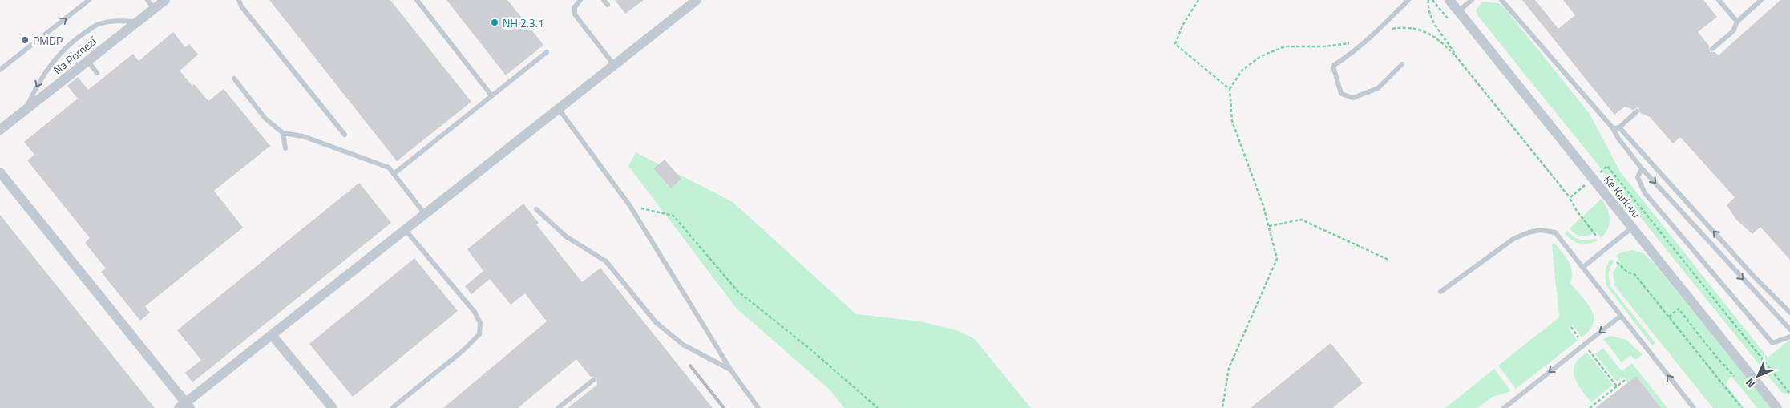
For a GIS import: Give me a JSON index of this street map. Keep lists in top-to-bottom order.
{
  "streets": {
    "street": ["Na Pomezí", "Ke Karlovu"]
  },
  "places": ["NH 2.3.1", "PMDP"],
  "north": "bottom left"
}
